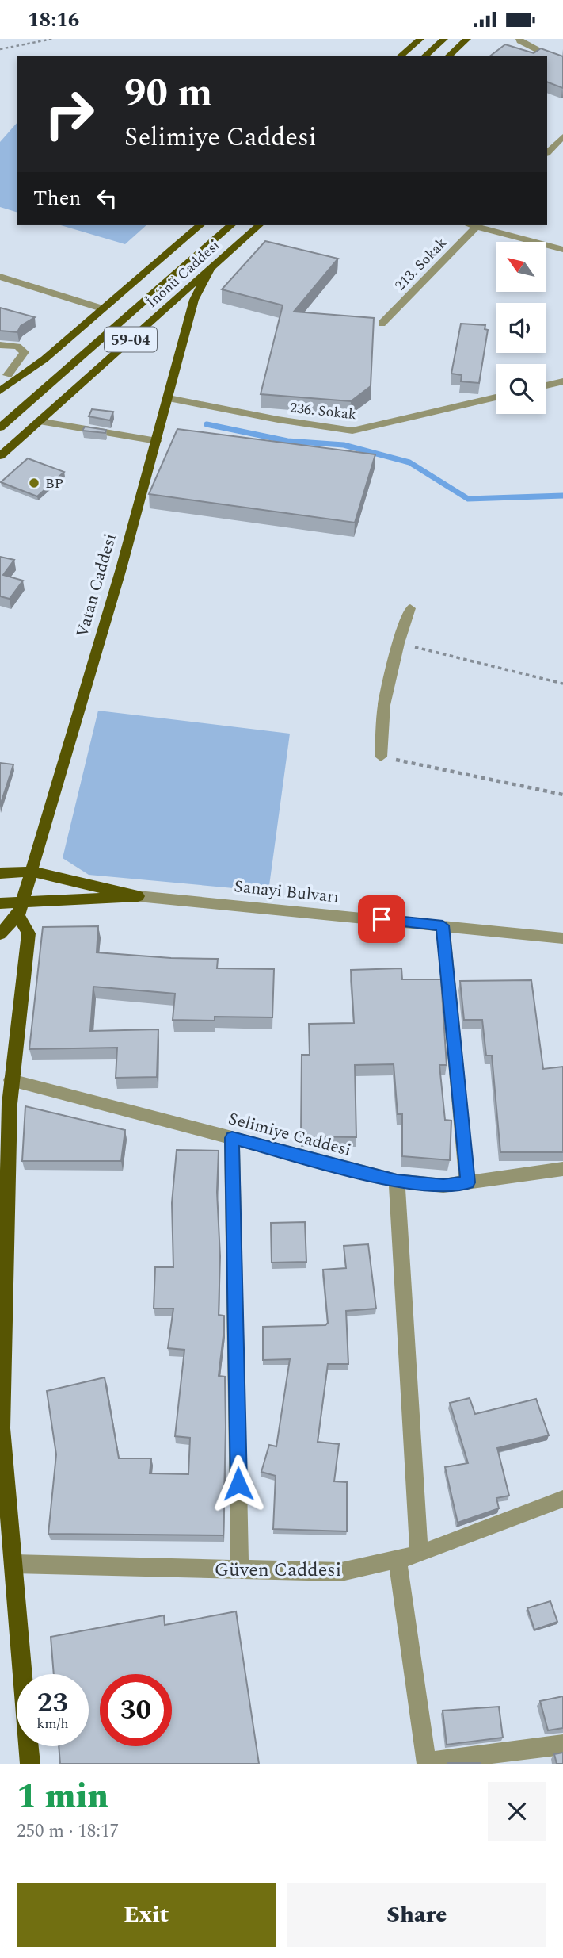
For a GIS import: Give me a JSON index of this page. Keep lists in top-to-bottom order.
{
  "streets": {
    "main road": ["İnönü Caddesi", "59-04", "Vatan Caddesi"],
    "street": [
      "213. Sokak",
      "236. Sokak",
      "Sanayi Bulvarı",
      "Selimiye Caddesi",
      "Güven Caddesi"
    ]
  },
  "crossings": [
    ["İnönü Caddesi", "Vatan Caddesi"],
    ["236. Sokak", "Vatan Caddesi"]
  ],
  "places": ["BP"],
  "north": "top left",
  "page": {
    "status": "18:16",
    "turn": ["90 m", "Selimiye Caddesi"],
    "then": "Then",
    "speed": "23 km/h",
    "limit": "30",
    "heading": ["1 min", "250 m · 18:17"],
    "buttons": ["Exit", "Share"]
  }
}
